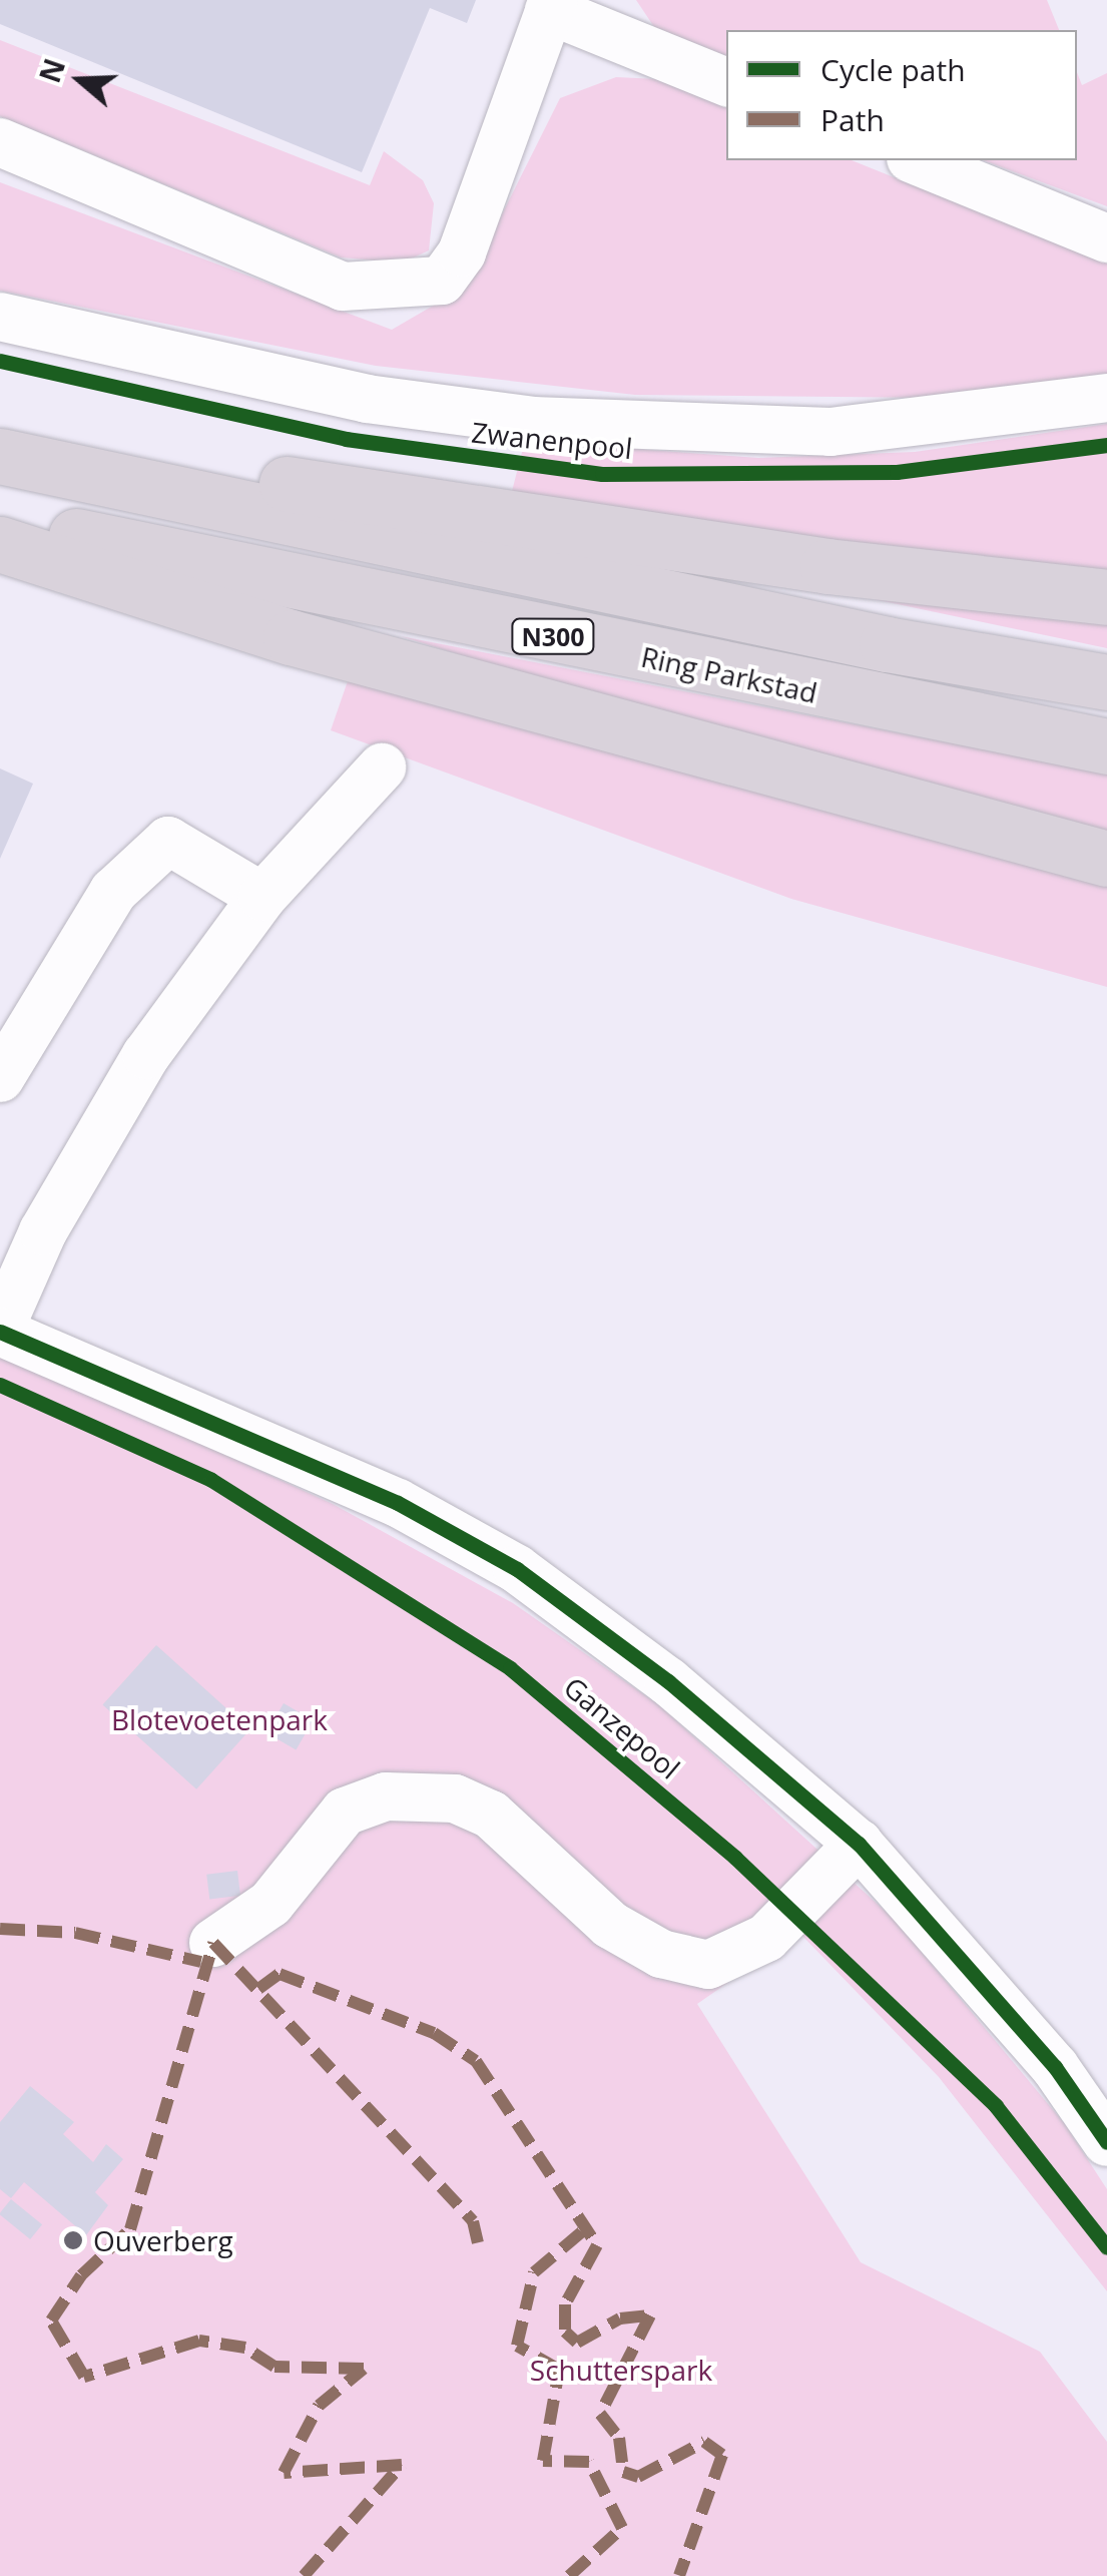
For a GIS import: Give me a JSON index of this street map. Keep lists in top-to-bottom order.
{
  "streets": {
    "highway": ["N300", "Ring Parkstad"],
    "street": ["Zwanenpool"],
    "cycle path": ["Ganzepool"]
  },
  "parks": ["Blotevoetenpark", "Schutterspark"],
  "places": ["Ouverberg"],
  "legend": ["Cycle path", "Path"],
  "north": "left"
}
